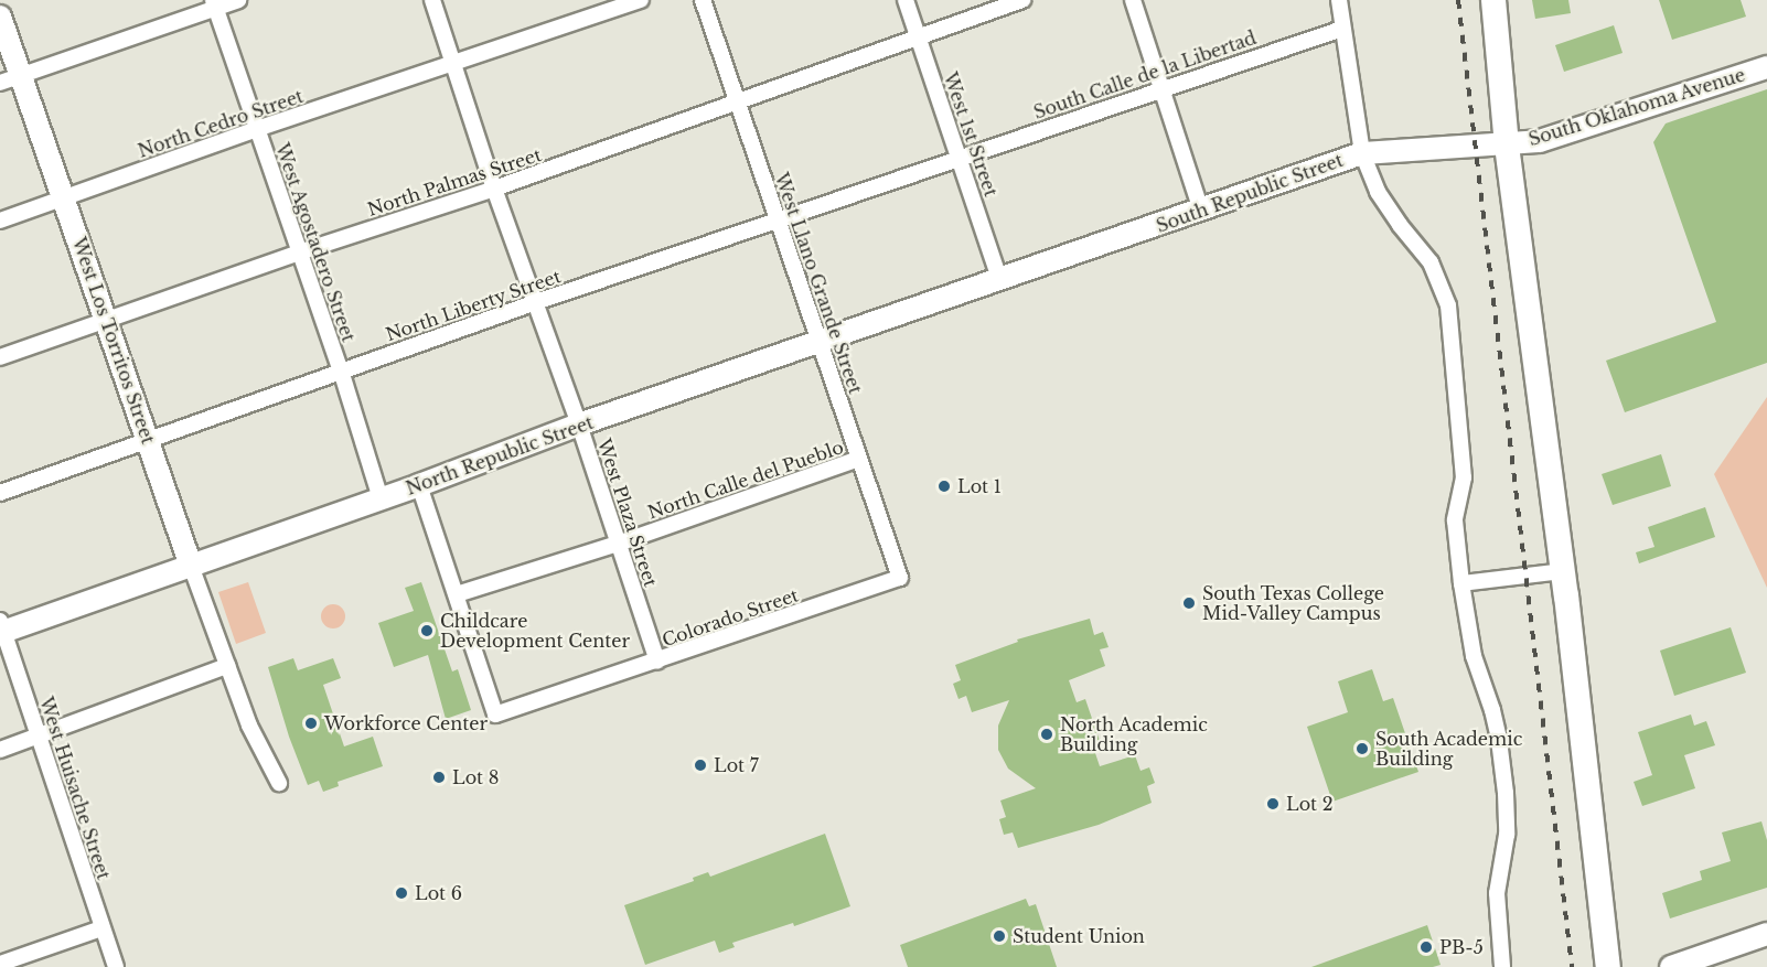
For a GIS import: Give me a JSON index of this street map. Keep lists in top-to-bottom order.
{
  "streets": {
    "street": [
      "South Calle de la Libertad",
      "South Oklahoma Avenue",
      "North Cedro Street",
      "West 1st Street",
      "North Palmas Street",
      "South Republic Street",
      "West Agostadero Street",
      "West Llano Grande Street",
      "North Liberty Street",
      "West Los Torritos Street",
      "North Republic Street",
      "North Calle del Pueblo",
      "West Plaza Street",
      "Colorado Street",
      "West Huisache Street"
    ]
  },
  "crossings": [
    ["South Calle de la Libertad", "West 1st Street"],
    ["South Calle de la Libertad", "North Liberty Street"],
    ["South Oklahoma Avenue", "South Republic Street"],
    ["North Cedro Street", "West Agostadero Street"],
    ["North Cedro Street", "West Los Torritos Street"],
    ["North Cedro Street", "West Plaza Street"],
    ["West 1st Street", "North Palmas Street"],
    ["West 1st Street", "South Republic Street"],
    ["West 1st Street", "North Liberty Street"],
    ["West 1st Street", "North Republic Street"],
    ["North Palmas Street", "West Agostadero Street"],
    ["North Palmas Street", "West Llano Grande Street"],
    ["North Palmas Street", "West Los Torritos Street"],
    ["North Palmas Street", "West Plaza Street"],
    ["South Republic Street", "North Republic Street"],
    ["West Agostadero Street", "North Liberty Street"],
    ["West Agostadero Street", "North Republic Street"],
    ["West Llano Grande Street", "North Liberty Street"],
    ["West Llano Grande Street", "North Republic Street"],
    ["West Llano Grande Street", "North Calle del Pueblo"],
    ["West Llano Grande Street", "Colorado Street"],
    ["North Liberty Street", "West Los Torritos Street"],
    ["North Liberty Street", "West Plaza Street"],
    ["West Los Torritos Street", "North Republic Street"],
    ["North Republic Street", "West Plaza Street"],
    ["North Republic Street", "West Huisache Street"],
    ["North Calle del Pueblo", "West Plaza Street"],
    ["North Calle del Pueblo", "Colorado Street"],
    ["West Plaza Street", "Colorado Street"]
  ],
  "places": [
    "Lot 1",
    "South Texas College Mid-Valley Campus",
    "Childcare Development Center",
    "Workforce Center",
    "North Academic Building",
    "South Academic Building",
    "Lot 7",
    "Lot 8",
    "Lot 2",
    "Lot 6",
    "Student Union",
    "PB-5"
  ]
}
